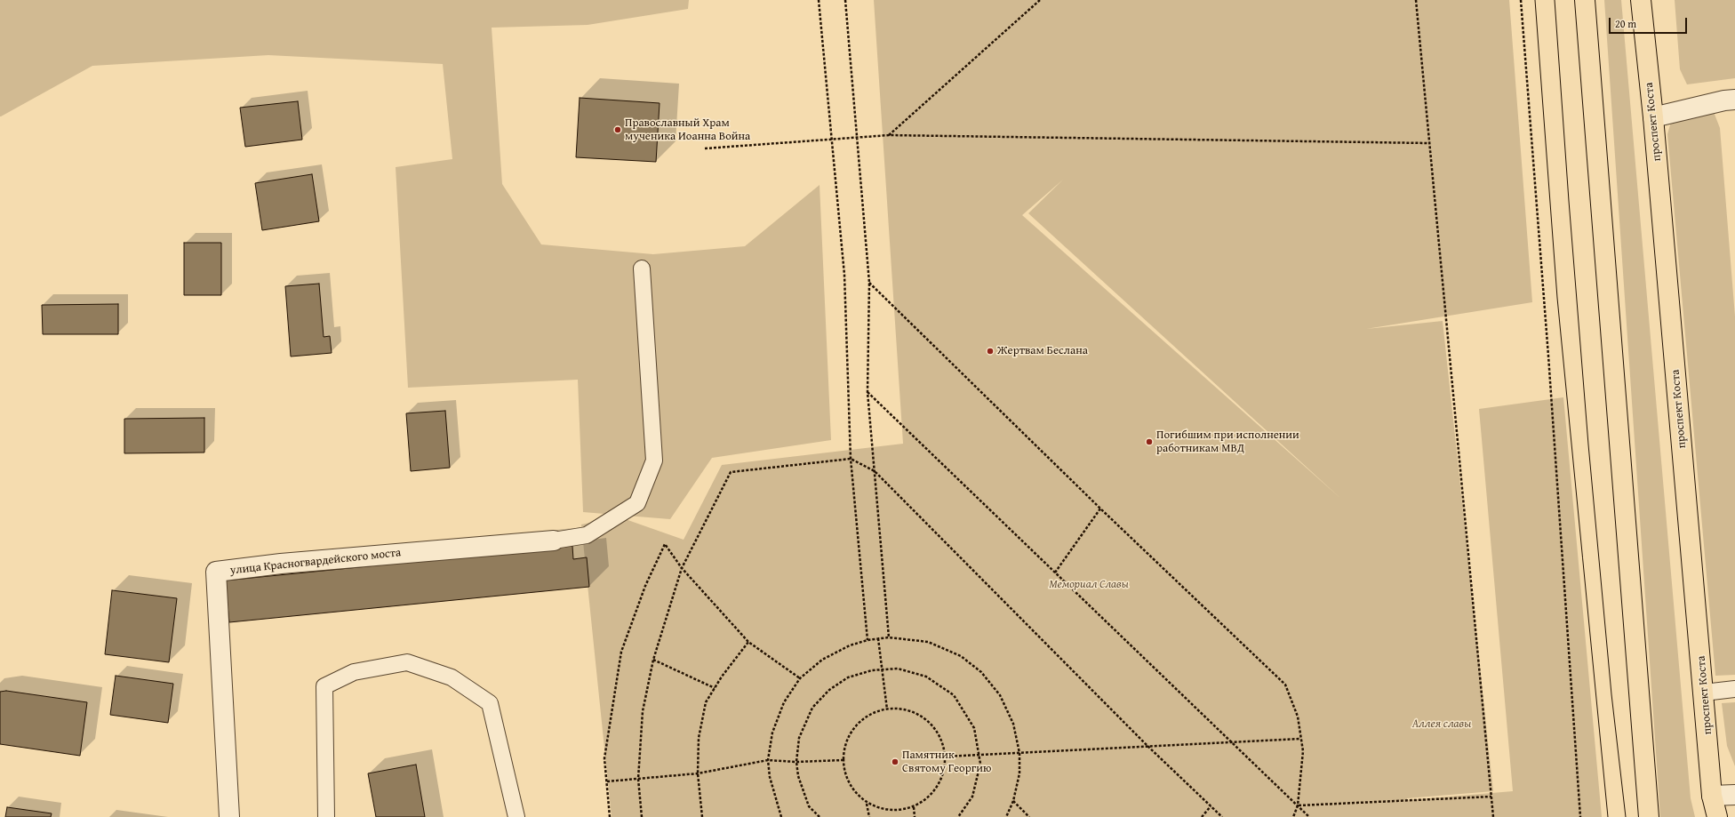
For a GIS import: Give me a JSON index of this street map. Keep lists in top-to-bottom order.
{
  "streets": {
    "main road": ["проспект Коста"],
    "street": ["улица Красногвардейского моста"]
  },
  "parks": ["Мемориал Славы", "Аллея славы"],
  "places": [
    "Православный Храм мученика Иоанна Война",
    "Жертвам Беслана",
    "Погибшим при исполнении работникам МВД",
    "Памятник Святому Георгию"
  ],
  "scale_bar": "20 m"
}
